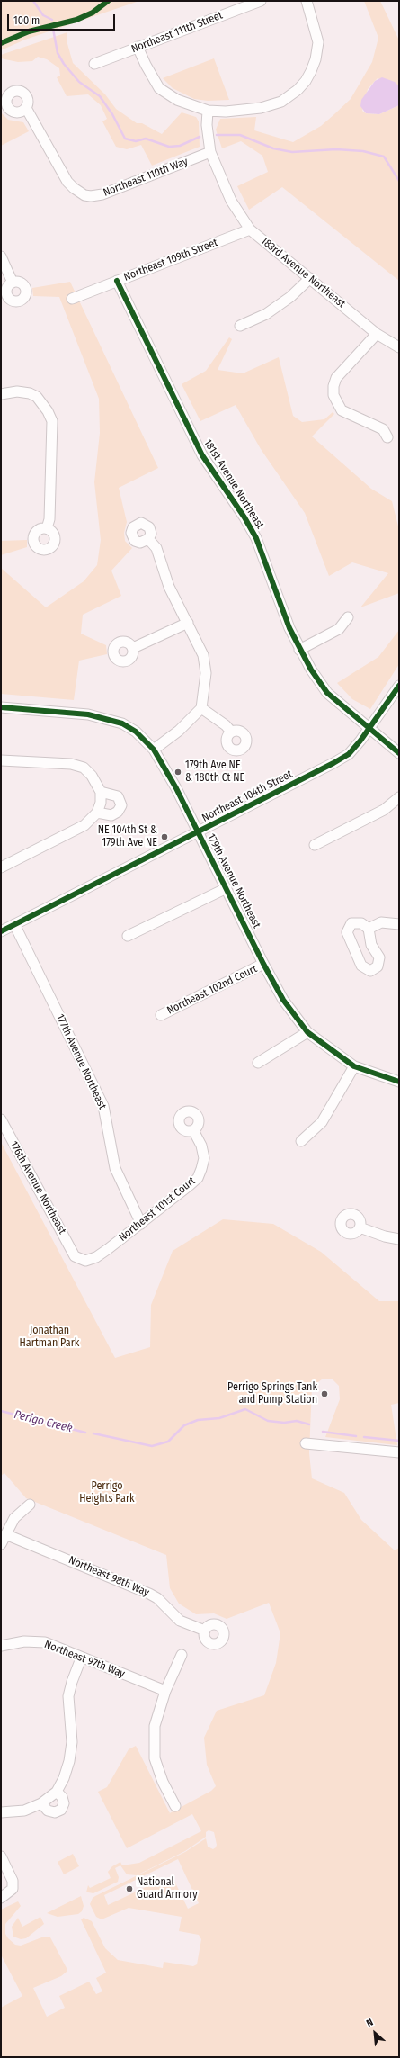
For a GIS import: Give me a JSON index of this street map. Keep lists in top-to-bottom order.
{
  "streets": {
    "street": [
      "Northeast 111th Street",
      "Northeast 110th Way",
      "Northeast 109th Street",
      "183rd Avenue Northeast",
      "181st Avenue Northeast",
      "Northeast 104th Street",
      "179th Avenue Northeast",
      "Northeast 102nd Court",
      "177th Avenue Northeast",
      "176th Avenue Northeast",
      "Northeast 101st Court",
      "Northeast 98th Way",
      "Northeast 97th Way"
    ]
  },
  "crossings": [
    ["Northeast 110th Way", "183rd Avenue Northeast"],
    ["Northeast 109th Street", "183rd Avenue Northeast"],
    ["Northeast 109th Street", "181st Avenue Northeast"],
    ["181st Avenue Northeast", "Northeast 104th Street"],
    ["Northeast 104th Street", "179th Avenue Northeast"],
    ["Northeast 104th Street", "177th Avenue Northeast"],
    ["179th Avenue Northeast", "Northeast 102nd Court"],
    ["177th Avenue Northeast", "Northeast 101st Court"],
    ["176th Avenue Northeast", "Northeast 101st Court"]
  ],
  "water": ["Perigo Creek"],
  "parks": ["Jonathan Hartman Park", "Perrigo Heights Park"],
  "places": [
    "179th Ave NE & 180th Ct NE",
    "NE 104th St & 179th Ave NE",
    "Perrigo Springs Tank and Pump Station",
    "National Guard Armory"
  ],
  "scale_bar": "100 m",
  "north": "top left"
}
